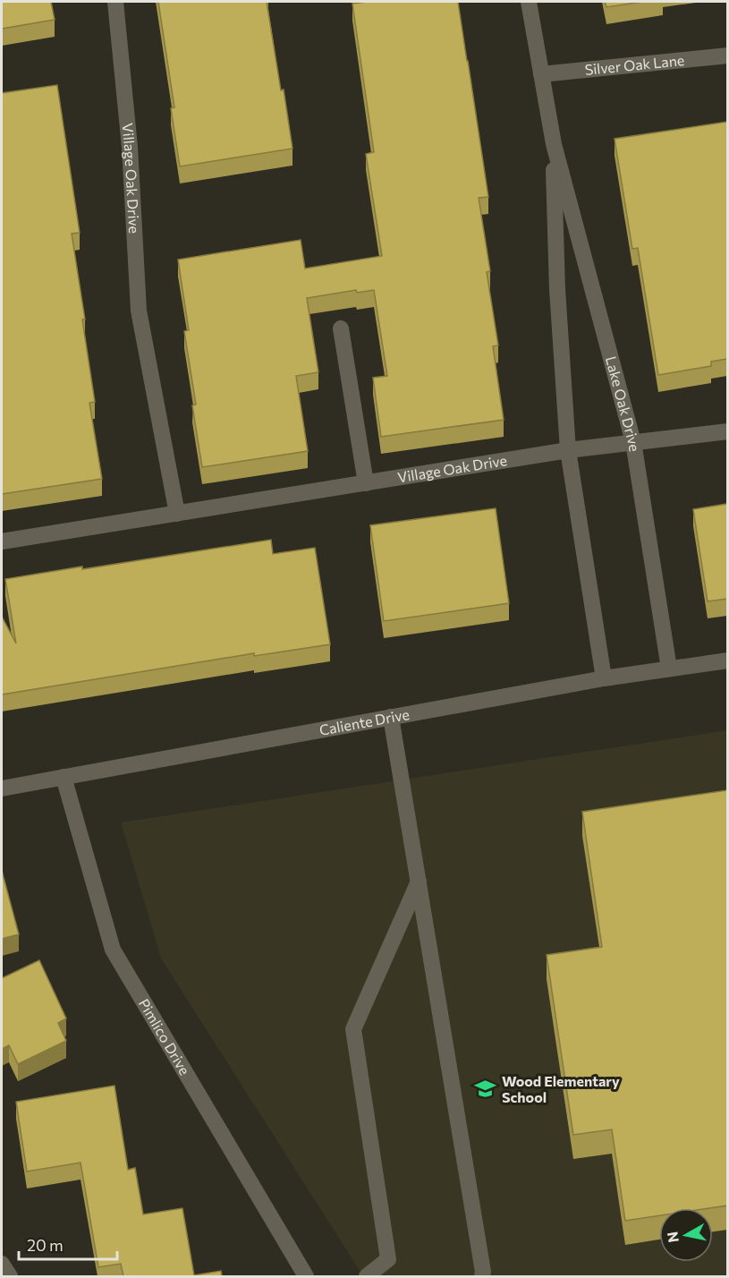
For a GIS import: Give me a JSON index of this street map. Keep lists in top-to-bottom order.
{
  "streets": {
    "street": [
      "Silver Oak Lane",
      "Village Oak Drive",
      "Lake Oak Drive",
      "Caliente Drive",
      "Pimlico Drive"
    ]
  },
  "crossings": [
    ["Silver Oak Lane", "Lake Oak Drive"],
    ["Village Oak Drive", "Lake Oak Drive"],
    ["Lake Oak Drive", "Caliente Drive"],
    ["Caliente Drive", "Pimlico Drive"]
  ],
  "places": {
    "school or university": ["Wood Elementary School"]
  },
  "scale_bar": "20 m",
  "north": "left"
}
